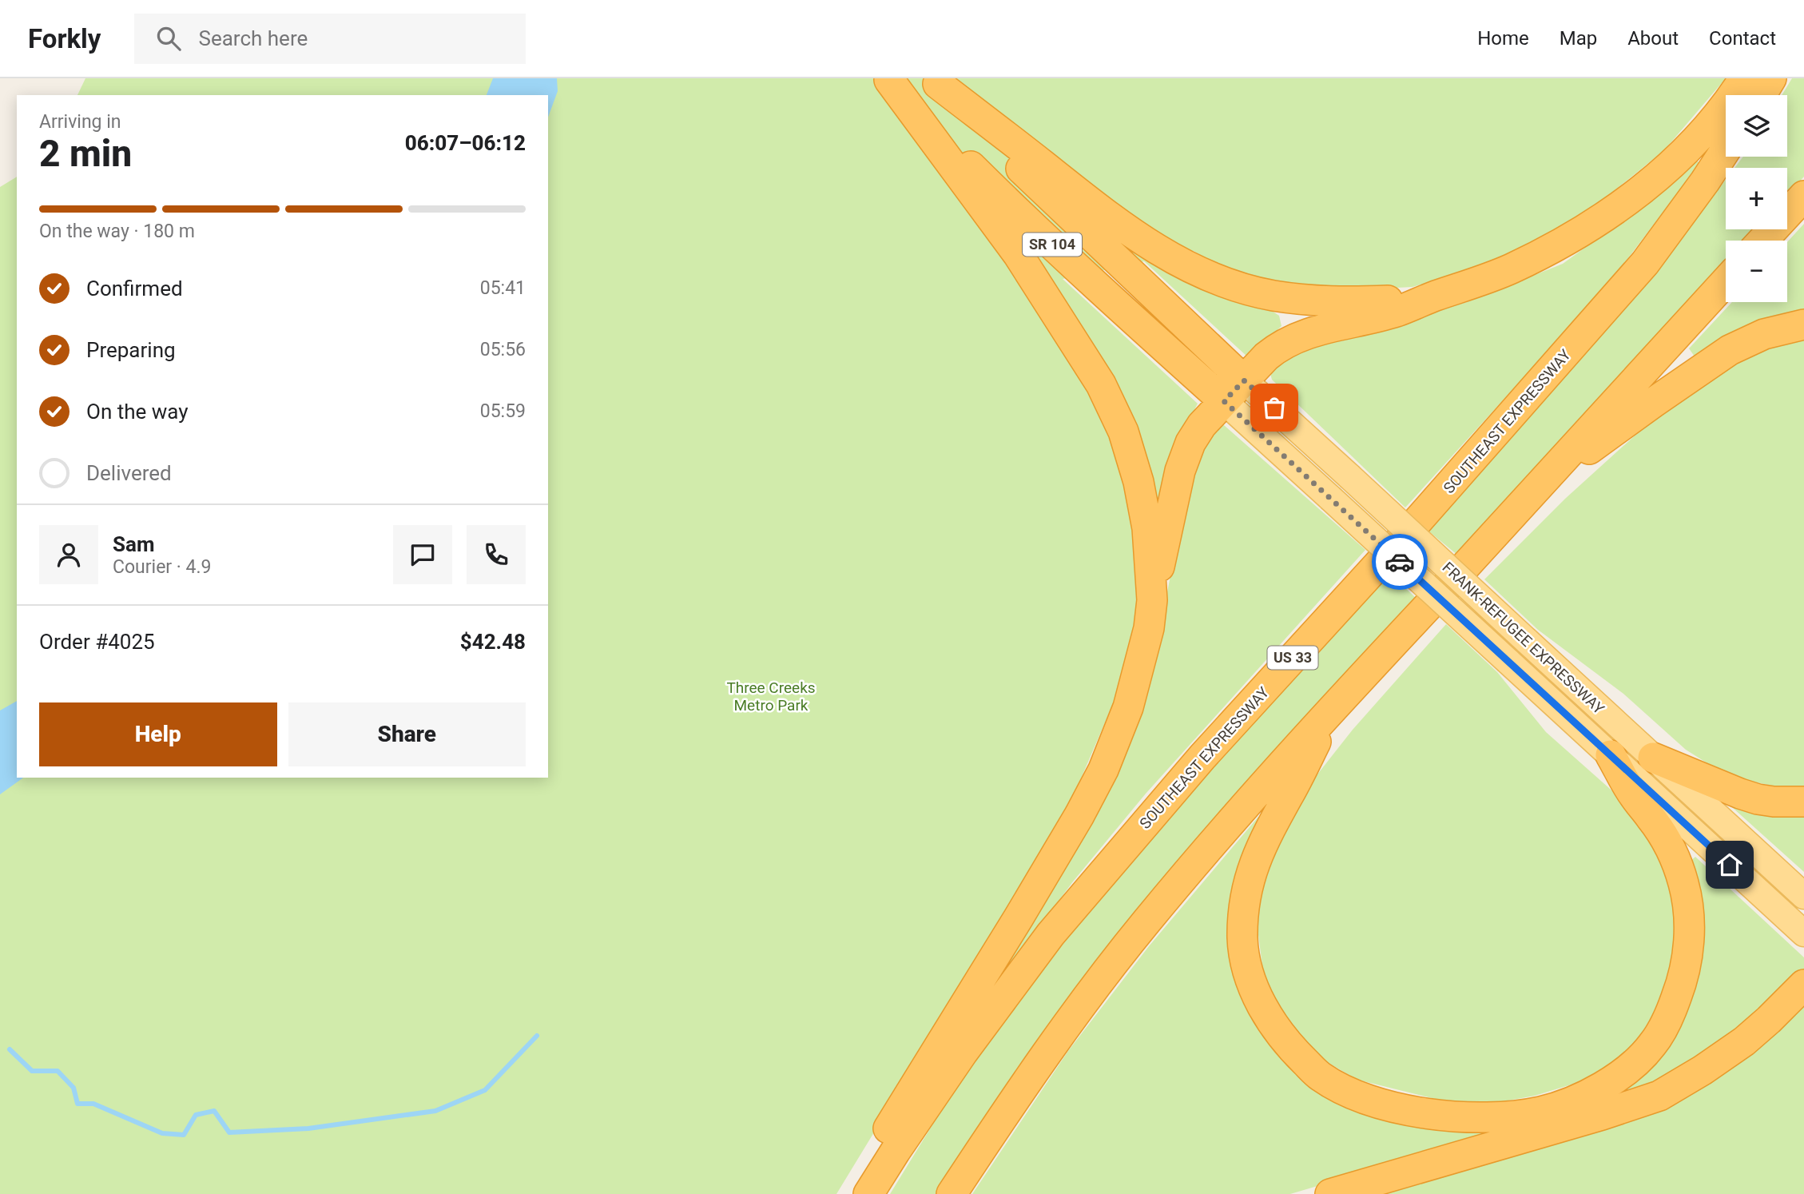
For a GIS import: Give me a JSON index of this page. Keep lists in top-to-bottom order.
{
  "streets": {
    "highway": [
      "SR 104",
      "SOUTHEAST EXPRESSWAY",
      "FRANK-REFUGEE EXPRESSWAY",
      "US 33"
    ]
  },
  "parks": ["Three Creeks Metro Park"],
  "page": {
    "header": "Forkly",
    "search": "Search here",
    "nav": [
      "Home",
      "Map",
      "About",
      "Contact"
    ],
    "map_buttons": ["+", "−"],
    "heading": ["2 min", "Arriving in", "06:07–06:12"],
    "panel": [
      "Sam",
      "Courier · 4.9",
      "Order #4025",
      "$42.48"
    ],
    "bar": "On the way · 180 m",
    "list": [
      ["Confirmed", "05:41"],
      ["Preparing", "05:56"],
      ["On the way", "05:59"],
      "Delivered"
    ],
    "buttons": ["Help", "Share"]
  }
}
